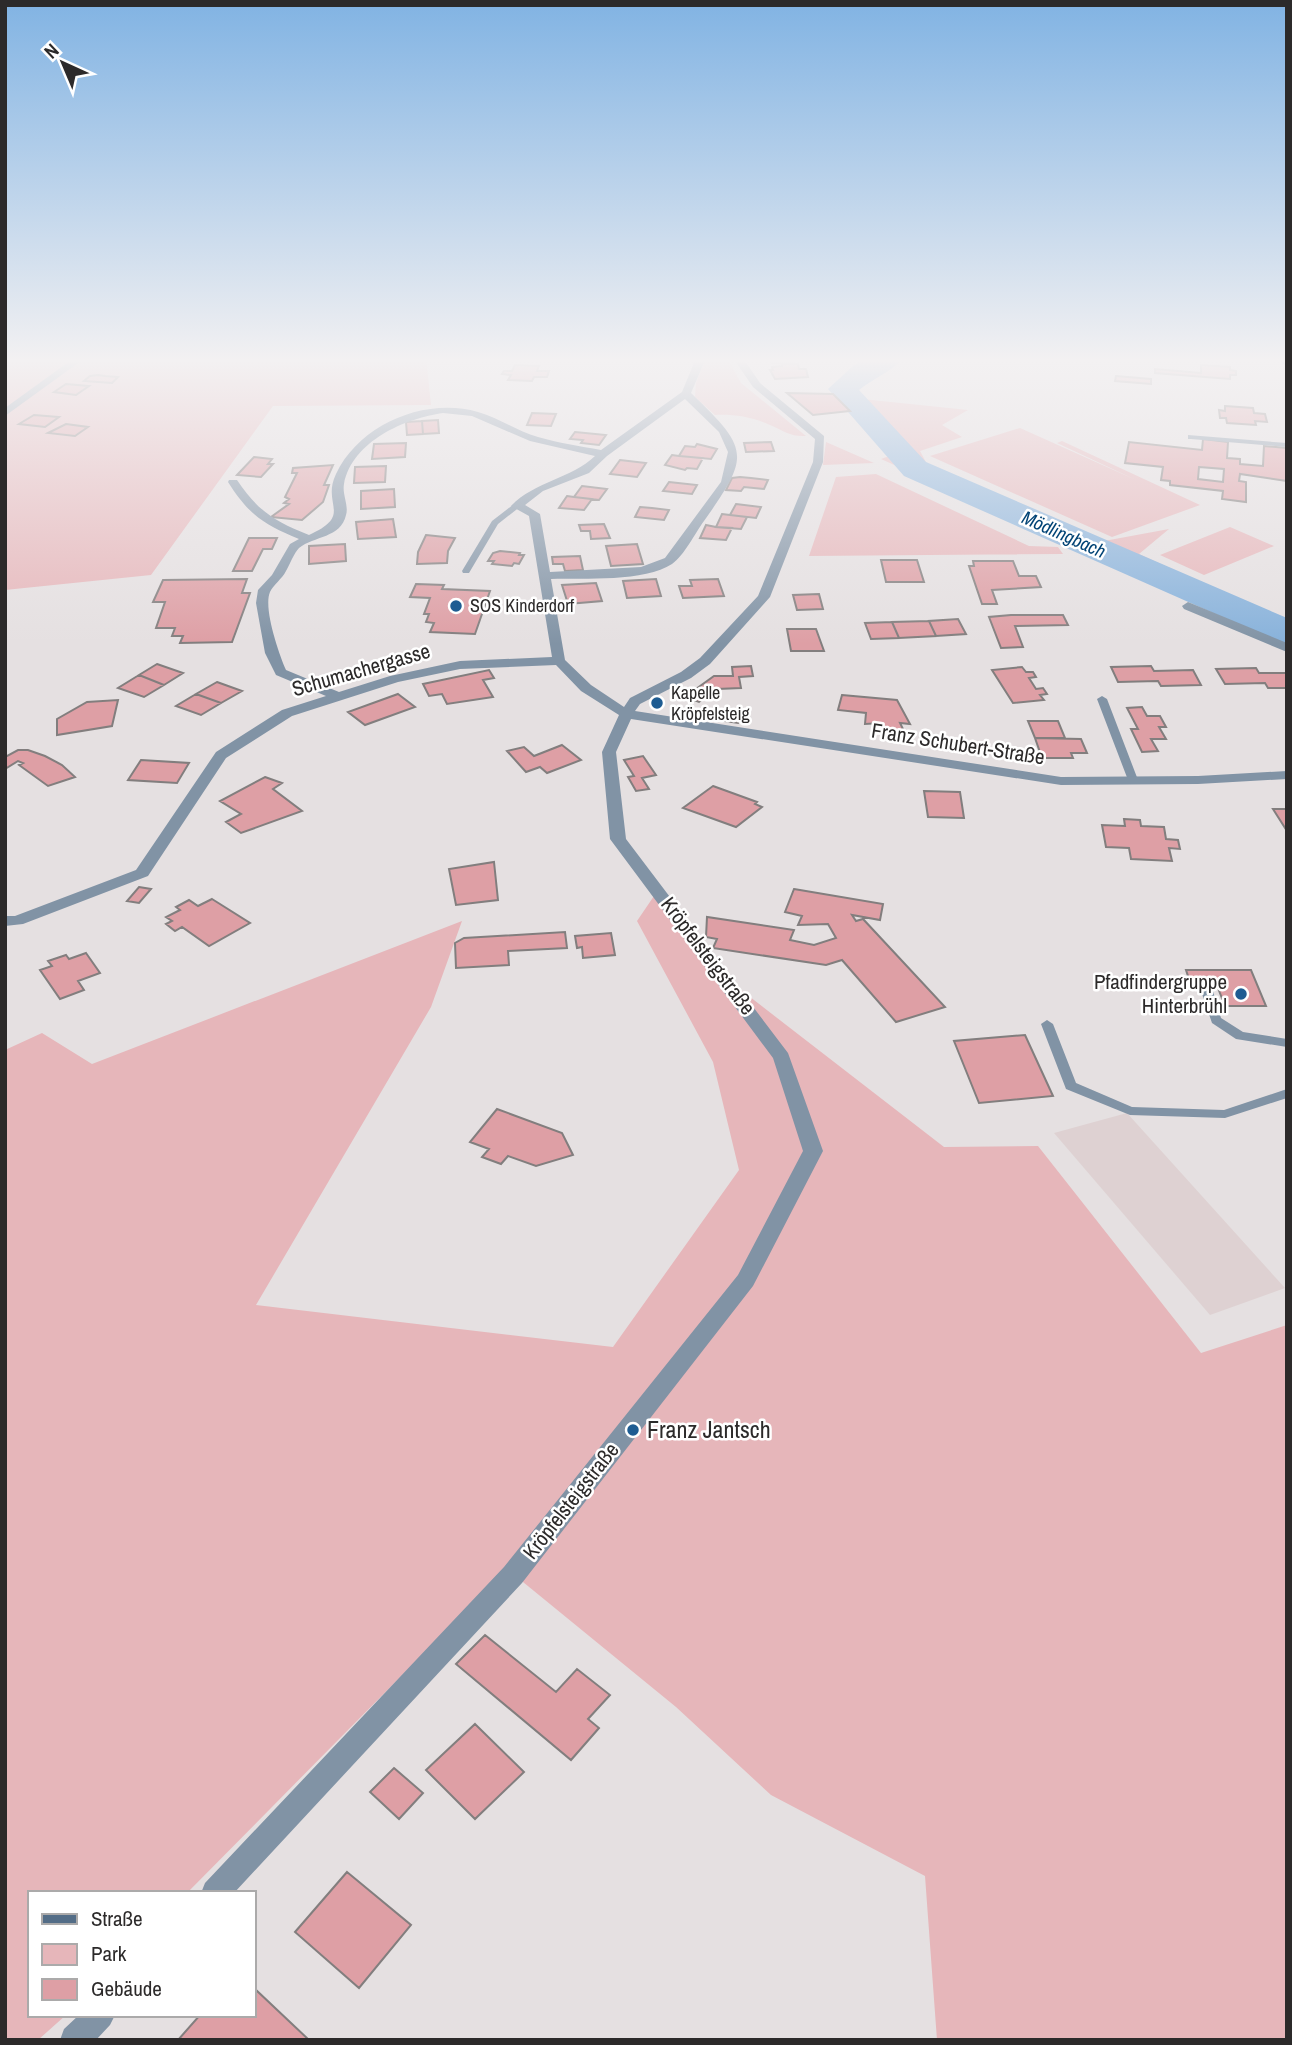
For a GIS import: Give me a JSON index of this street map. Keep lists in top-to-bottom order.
{
  "streets": {
    "street": ["Schumachergasse", "Franz Schubert-Straße", "Kröpfelsteigstraße"]
  },
  "crossings": [
    ["Franz Schubert-Straße", "Kröpfelsteigstraße"]
  ],
  "water": ["Mödlingbach"],
  "places": [
    "SOS Kinderdorf",
    "Kapelle Kröpfelsteig",
    "Pfadfindergruppe Hinterbrühl",
    "Franz Jantsch"
  ],
  "legend": ["Straße", "Park", "Gebäude"],
  "north": "top left"
}
